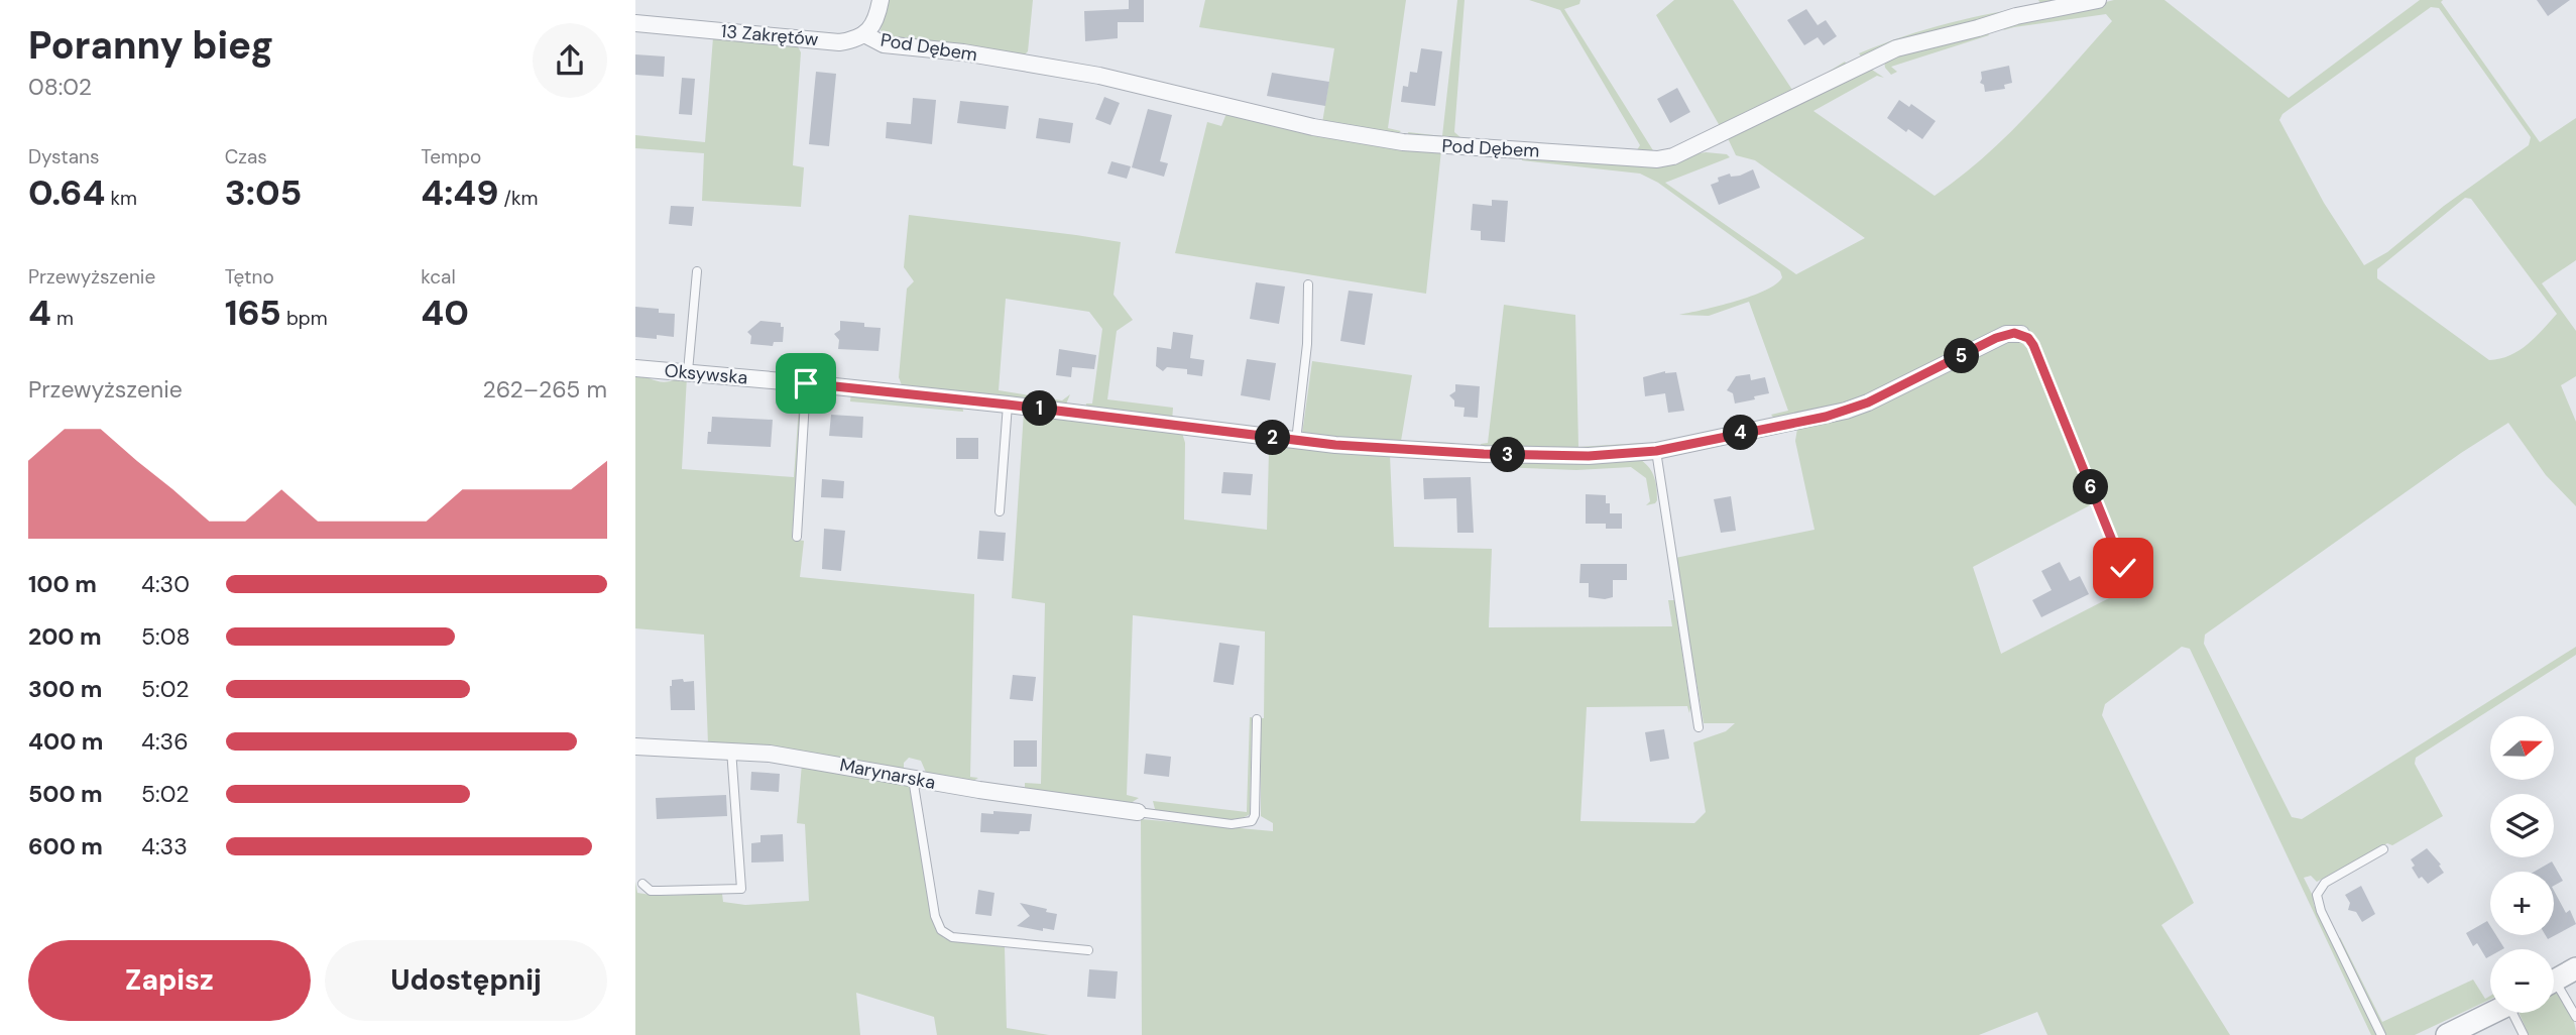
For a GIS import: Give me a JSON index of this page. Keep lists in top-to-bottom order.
{
  "streets": {
    "street": [
      "13 Zakrętów",
      "Pod Dębem",
      "Oksywska",
      "Marynarska"
    ]
  },
  "crossings": [
    ["13 Zakrętów", "Pod Dębem"]
  ],
  "north": "right",
  "page": {
    "heading": ["Poranny bieg", "08:02"],
    "stats": [
      ["Dystans", "0.64 km"],
      ["Czas", "3:05"],
      ["Tempo", "4:49 /km"],
      ["Przewyższenie", "4 m"],
      ["Tętno", "165 bpm"],
      ["kcal", "40"]
    ],
    "pins": [
      "5",
      "1",
      "4",
      "2",
      "3",
      "6"
    ],
    "chart": ["Przewyższenie", "262–265 m"],
    "list": [
      {
        "name": "100 m",
        "note": "4:30"
      },
      {
        "name": "200 m",
        "note": "5:08"
      },
      {
        "name": "300 m",
        "note": "5:02"
      },
      {
        "name": "400 m",
        "note": "4:36"
      },
      {
        "name": "500 m",
        "note": "5:02"
      },
      {
        "name": "600 m",
        "note": "4:33"
      }
    ],
    "map_buttons": ["+", "−"],
    "buttons": ["Zapisz", "Udostępnij"]
  }
}
